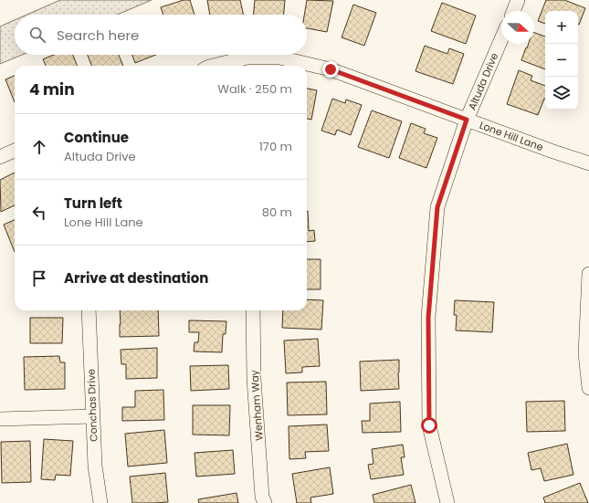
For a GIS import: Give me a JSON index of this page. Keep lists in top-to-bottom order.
{
  "streets": {
    "street": [
      "Altuda Drive",
      "Lone Hill Lane",
      "Conchas Drive",
      "Wenham Way"
    ]
  },
  "crossings": [
    ["Altuda Drive", "Lone Hill Lane"]
  ],
  "north": "right",
  "page": {
    "map_buttons": ["+", "−"],
    "search": "Search here",
    "heading": ["4 min", "Walk · 250 m"],
    "list": [
      ["Continue", "Altuda Drive", "170 m"],
      ["Turn left", "Lone Hill Lane", "80 m"],
      "Arrive at destination"
    ]
  }
}
